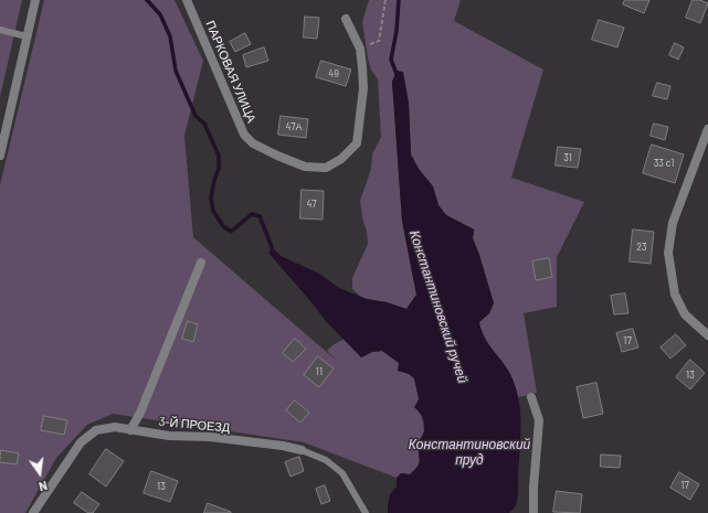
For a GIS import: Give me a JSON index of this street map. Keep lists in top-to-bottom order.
{
  "streets": {
    "street": ["ПАРКОВАЯ УЛИЦА", "3-Й ПРОЕЗД"]
  },
  "water": ["Константиновский ручей", "Константиновский пруд"],
  "house_numbers": [
    "49",
    "47А",
    "31",
    "33 с1",
    "47",
    "23",
    "17",
    "11",
    "13",
    "17",
    "13"
  ],
  "north": "bottom"
}
